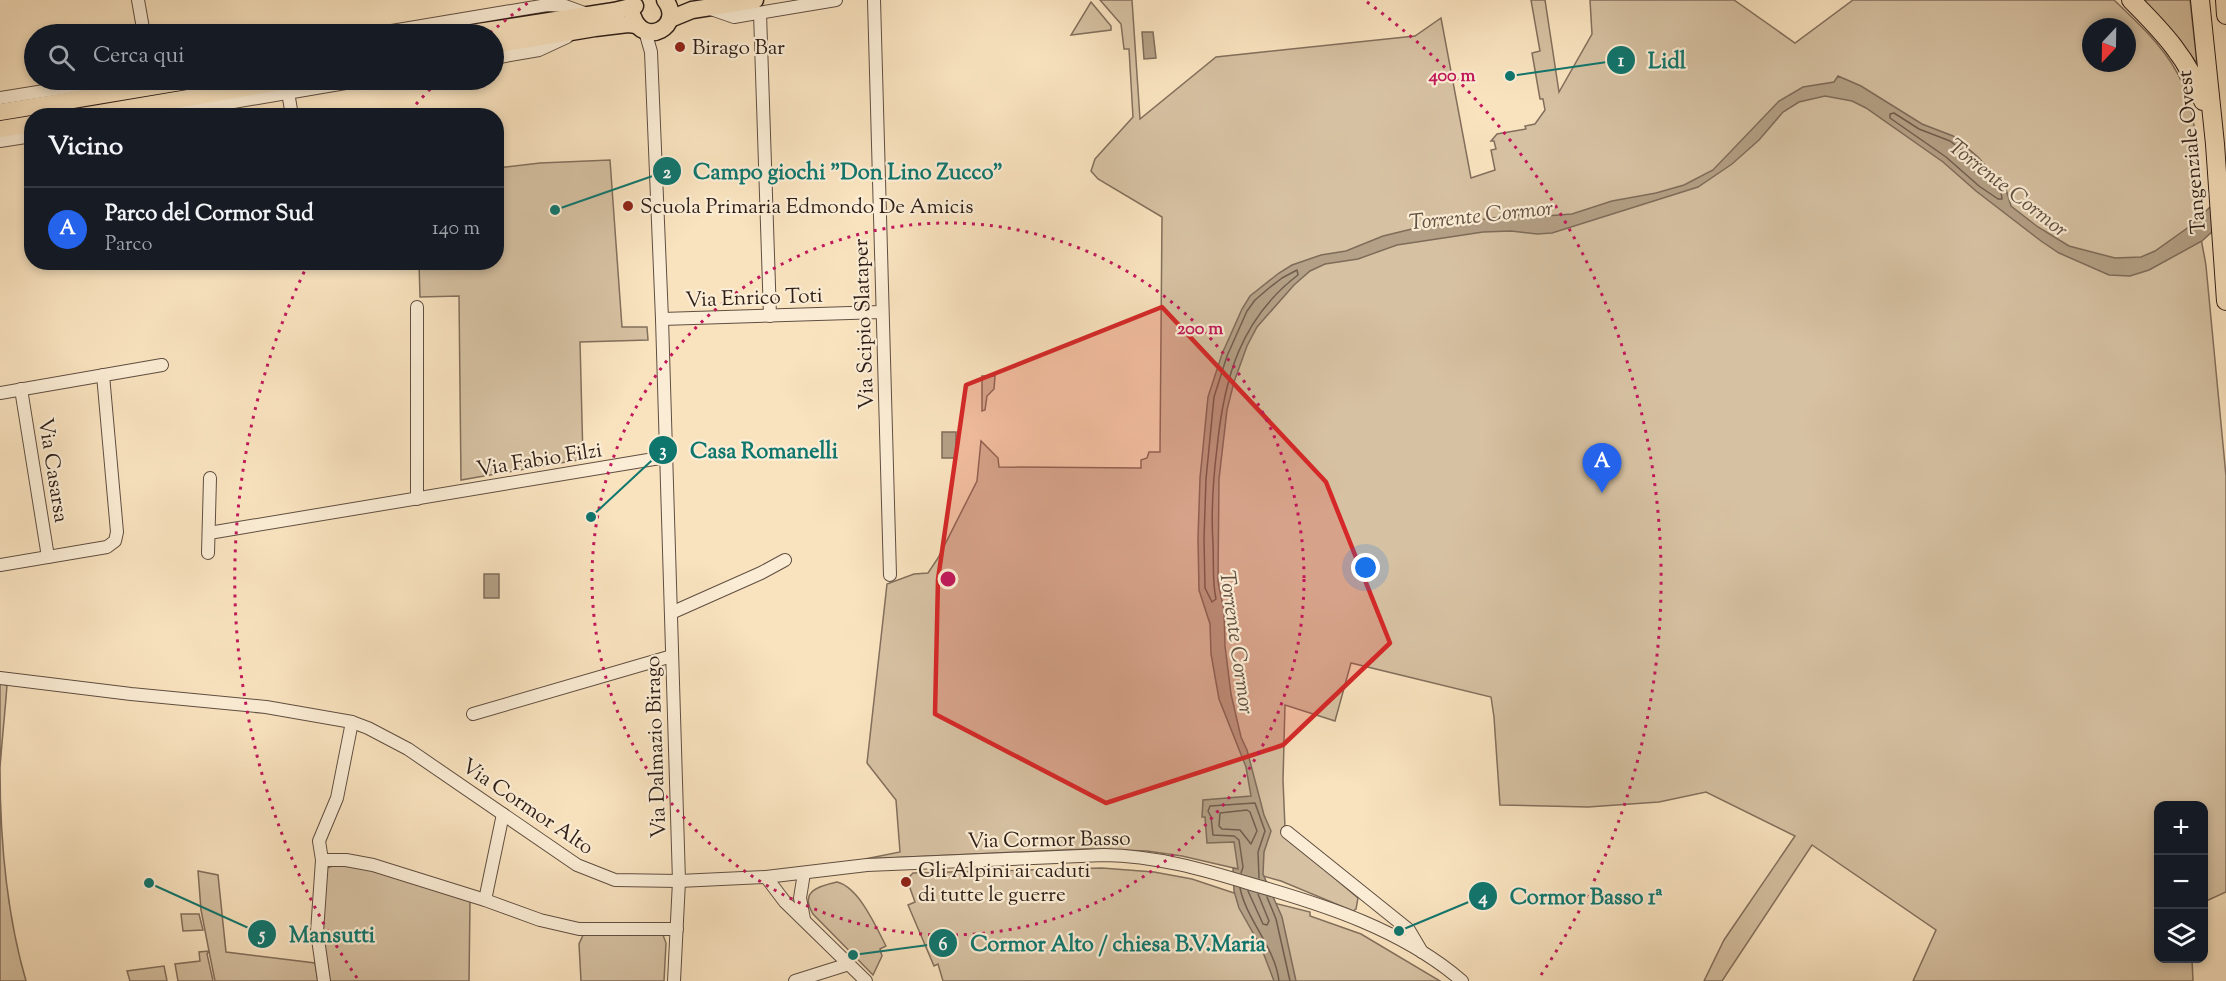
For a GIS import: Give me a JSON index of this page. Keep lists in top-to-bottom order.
{
  "streets": {
    "highway": ["Tangenziale Ovest"],
    "street": [
      "Via Enrico Toti",
      "Via Scipio Slataper",
      "Via Fabio Filzi",
      "Via Casarsa",
      "Via Dalmazio Birago",
      "Via Cormor Alto",
      "Via Cormor Basso"
    ]
  },
  "crossings": [
    ["Via Enrico Toti", "Via Scipio Slataper"],
    ["Via Enrico Toti", "Via Dalmazio Birago"],
    ["Via Fabio Filzi", "Via Dalmazio Birago"],
    ["Via Dalmazio Birago", "Via Cormor Alto"],
    ["Via Cormor Alto", "Via Cormor Basso"]
  ],
  "water": ["Torrente Cormor"],
  "places": [
    "Birago Bar",
    "Lidl",
    "Scuola Primaria Edmondo De Amicis",
    "Campo giochi \"Don Lino Zucco\"",
    "Casa Romanelli",
    "Gli Alpini ai caduti di tutte le guerre",
    "Mansutti",
    "Cormor Basso 1ª",
    "Cormor Alto / chiesa B.V.Maria"
  ],
  "north": "bottom",
  "page": {
    "search": "Cerca qui",
    "heading": "Vicino",
    "list": [
      {
        "mark": "A",
        "name": "Parco del Cormor Sud",
        "note": "Parco",
        "value": "140 m"
      }
    ],
    "pins": "A",
    "map_buttons": ["+", "−"]
  },
  "rings": ["400 m", "200 m"]
}
